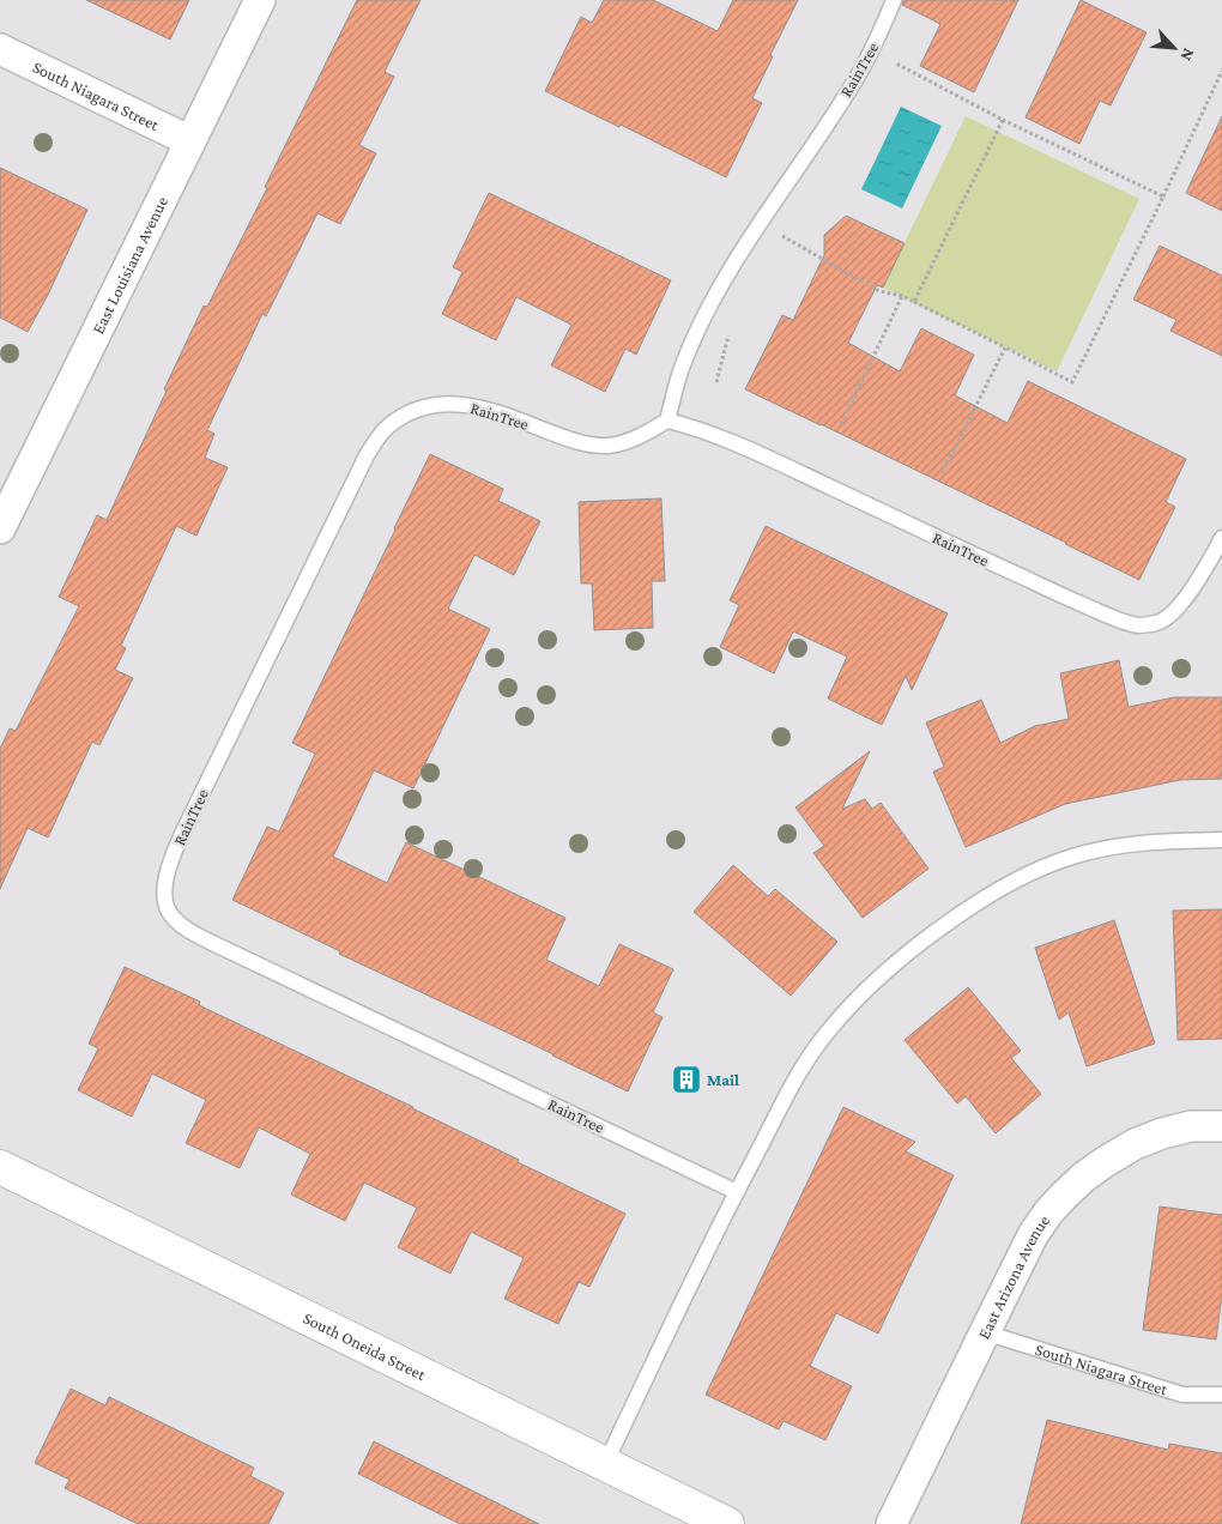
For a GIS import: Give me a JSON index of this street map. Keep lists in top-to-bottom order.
{
  "streets": {
    "street": [
      "South Niagara Street",
      "East Louisiana Avenue",
      "East Arizona Avenue",
      "South Oneida Street"
    ],
    "lane": ["RainTree"]
  },
  "crossings": [
    ["South Niagara Street", "East Louisiana Avenue"],
    ["South Niagara Street", "East Arizona Avenue"]
  ],
  "places": {
    "building": ["Mail"]
  },
  "north": "bottom right"
}
